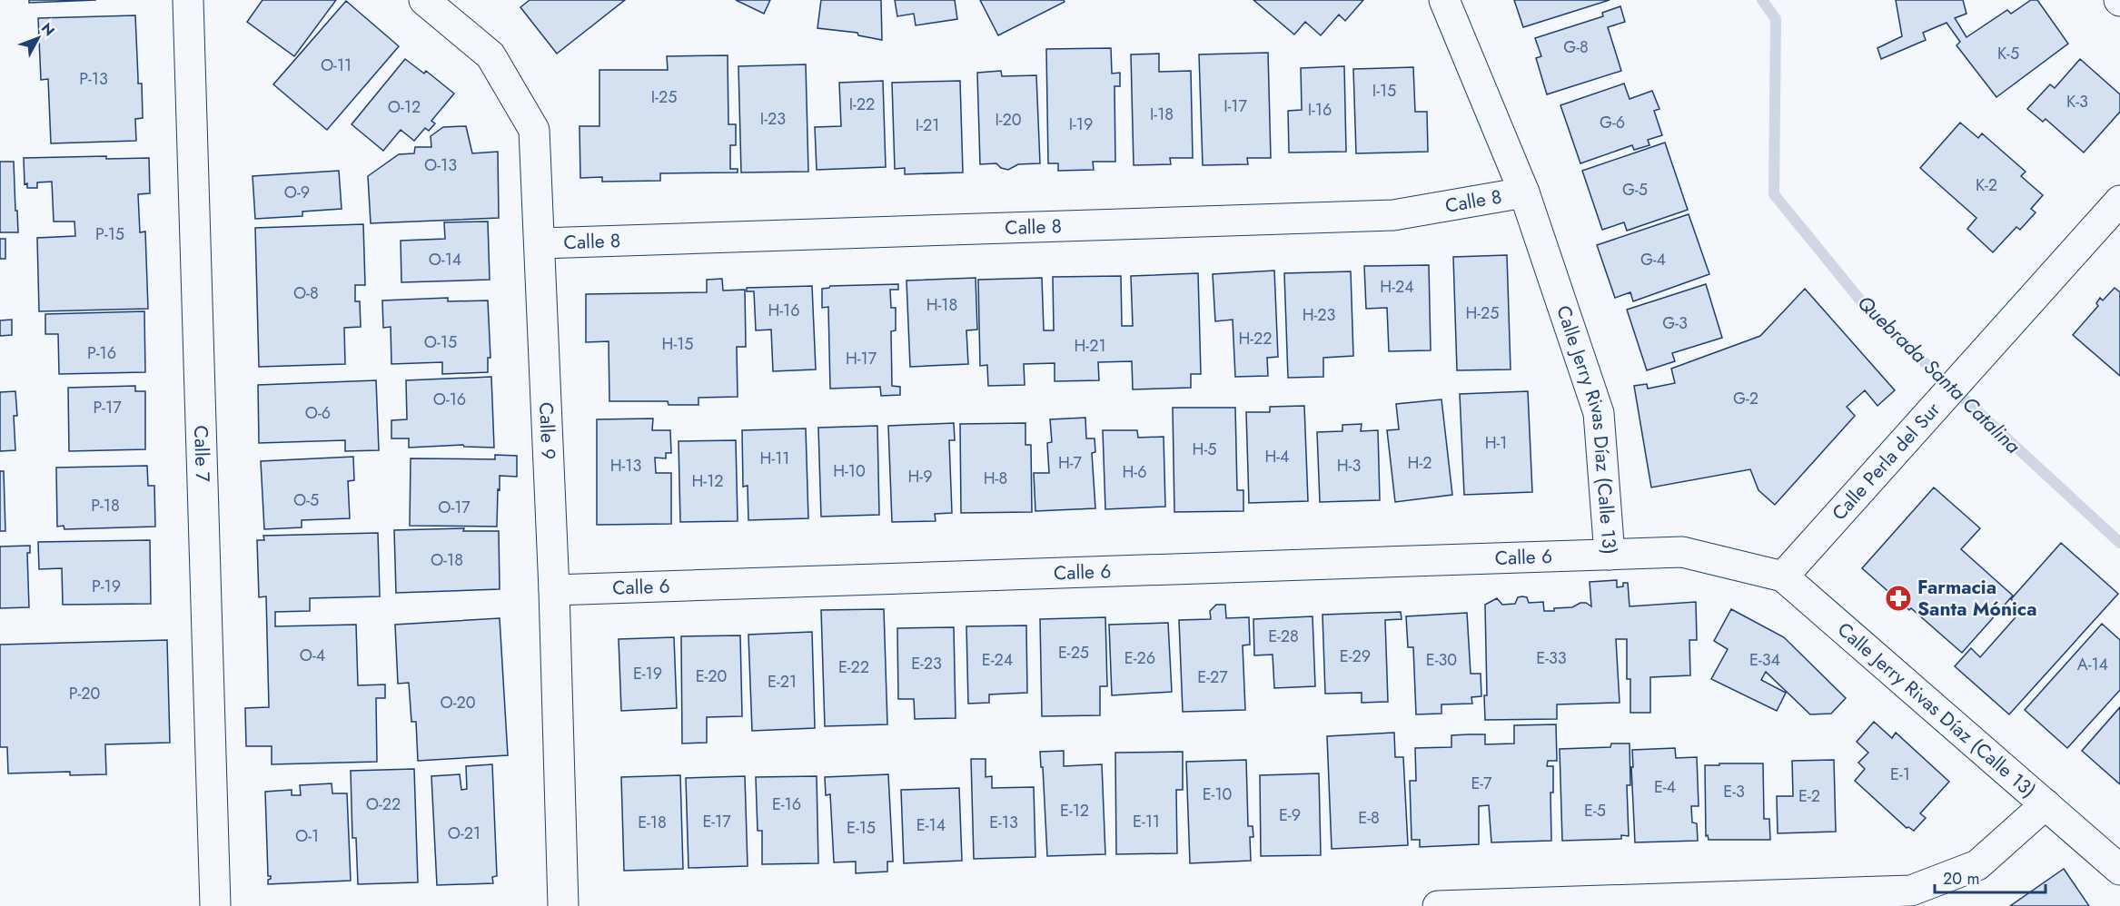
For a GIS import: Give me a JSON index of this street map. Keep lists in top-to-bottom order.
{
  "streets": {
    "street": [
      "Calle 8",
      "Calle Jerry Rivas Díaz (Calle 13)",
      "Calle 9",
      "Calle 7",
      "Calle Perla del Sur",
      "Calle 6"
    ]
  },
  "crossings": [
    ["Calle 8", "Calle Jerry Rivas Díaz (Calle 13)"],
    ["Calle 8", "Calle 9"],
    ["Calle Jerry Rivas Díaz (Calle 13)", "Calle Perla del Sur"],
    ["Calle Jerry Rivas Díaz (Calle 13)", "Calle 6"],
    ["Calle 9", "Calle 6"]
  ],
  "water": ["Quebrada Santa Catalina"],
  "places": {
    "pharmacy": ["Farmacia Santa Mónica"]
  },
  "house_numbers": [
    "G-8",
    "K-5",
    "O-11",
    "P-13",
    "I-15",
    "I-25",
    "K-3",
    "I-22",
    "I-17",
    "O-12",
    "I-16",
    "I-18",
    "I-23",
    "I-20",
    "G-6",
    "I-19",
    "I-21",
    "O-13",
    "K-2",
    "G-5",
    "O-9",
    "P-15",
    "O-14",
    "G-4",
    "H-24",
    "O-8",
    "H-18",
    "H-16",
    "H-25",
    "H-23",
    "G-3",
    "H-22",
    "O-15",
    "H-15",
    "H-21",
    "P-16",
    "H-17",
    "G-2",
    "O-16",
    "P-17",
    "O-6",
    "H-1",
    "H-5",
    "H-4",
    "H-11",
    "H-7",
    "H-2",
    "H-13",
    "H-3",
    "H-10",
    "H-6",
    "H-9",
    "H-8",
    "H-12",
    "O-5",
    "P-18",
    "O-17",
    "O-18",
    "P-19",
    "E-28",
    "E-25",
    "O-4",
    "E-29",
    "E-26",
    "E-33",
    "E-24",
    "E-30",
    "E-34",
    "E-23",
    "A-14",
    "E-22",
    "E-19",
    "E-20",
    "E-27",
    "E-21",
    "P-20",
    "O-20",
    "E-1",
    "E-7",
    "E-4",
    "E-3",
    "E-10",
    "E-2",
    "O-22",
    "E-16",
    "E-12",
    "E-5",
    "E-9",
    "E-8",
    "E-17",
    "E-11",
    "E-18",
    "E-13",
    "E-14",
    "E-15",
    "O-21",
    "O-1"
  ],
  "scale_bar": "20 m",
  "north": "top right"
}
